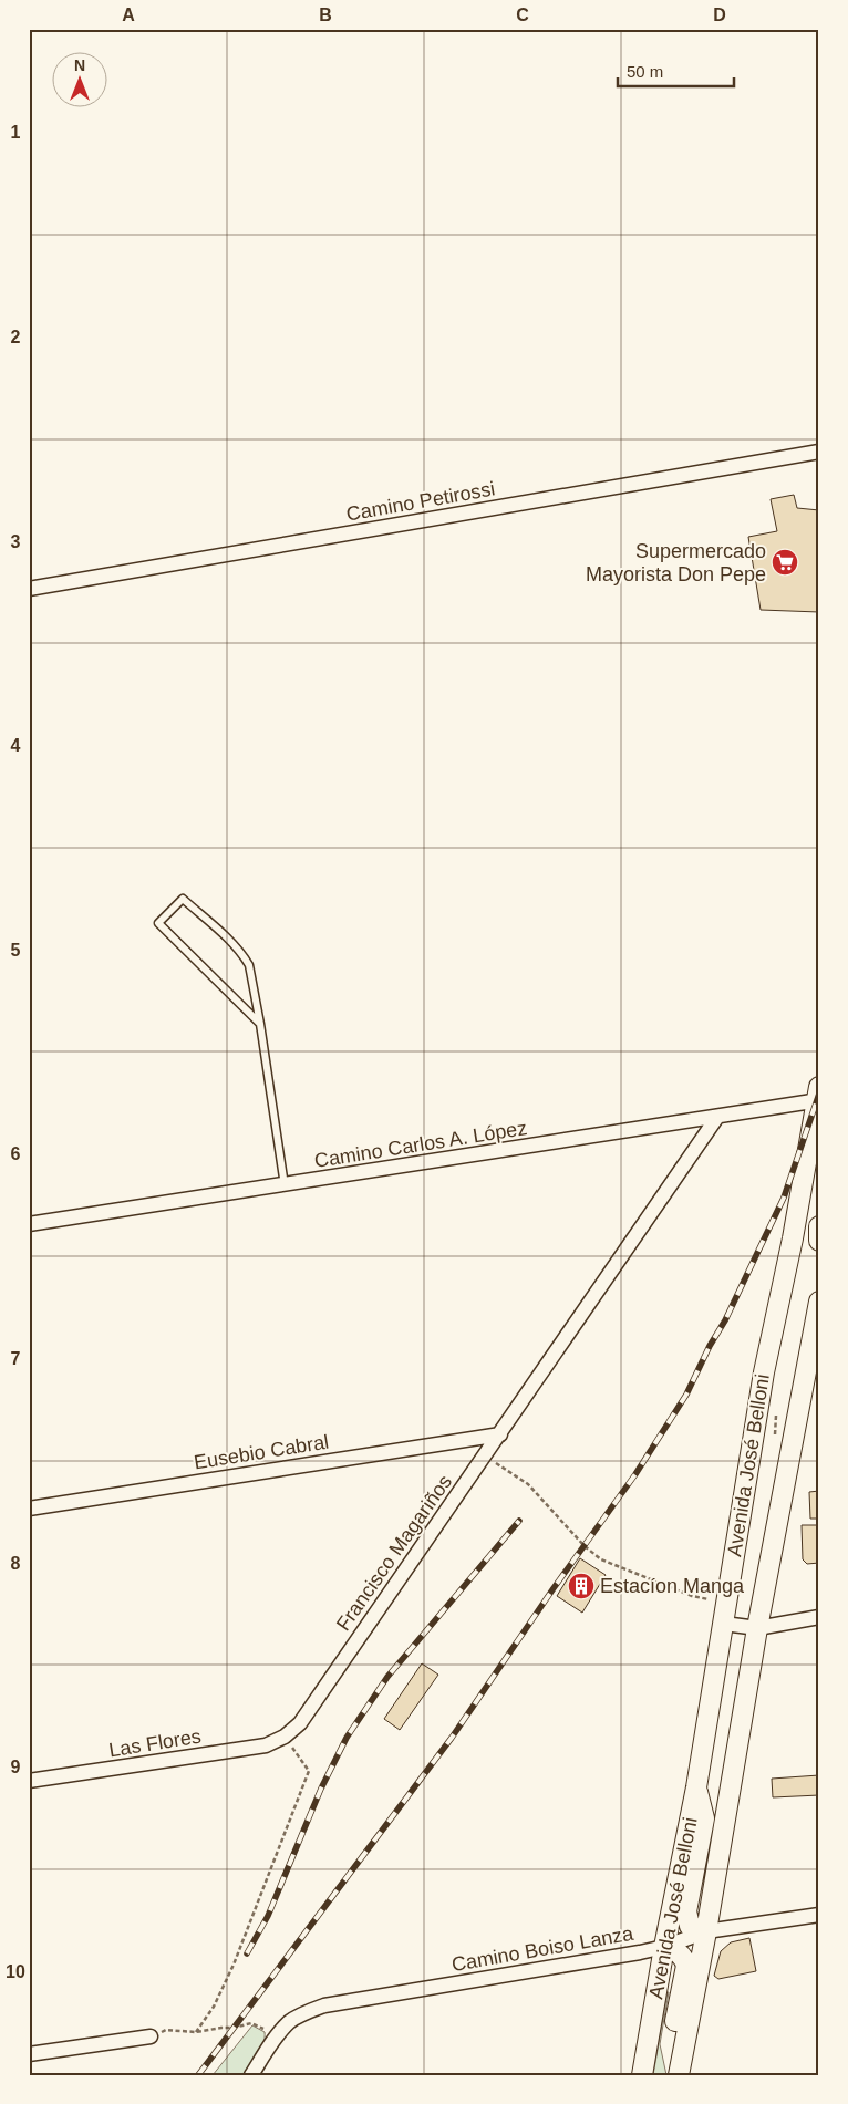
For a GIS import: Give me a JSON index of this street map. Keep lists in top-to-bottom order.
{
  "streets": {
    "main road": ["Avenida José Belloni"],
    "street": [
      "Camino Petirossi",
      "Camino Carlos A. López",
      "Eusebio Cabral",
      "Francisco Magariños",
      "Las Flores",
      "Camino Boiso Lanza"
    ]
  },
  "crossings": [
    ["Camino Carlos A. López", "Avenida José Belloni"],
    ["Camino Carlos A. López", "Francisco Magariños"],
    ["Eusebio Cabral", "Francisco Magariños"],
    ["Avenida José Belloni", "Camino Boiso Lanza"],
    ["Francisco Magariños", "Las Flores"]
  ],
  "places": {
    "supermarket": ["Supermercado Mayorista Don Pepe"],
    "building": ["Estacíon Manga"]
  },
  "scale_bar": "50 m",
  "north": "top",
  "grid": {
    "columns": [
      "A",
      "B",
      "C",
      "D"
    ],
    "rows": [
      "1",
      "2",
      "3",
      "4",
      "5",
      "6",
      "7",
      "8",
      "9",
      "10"
    ]
  }
}
